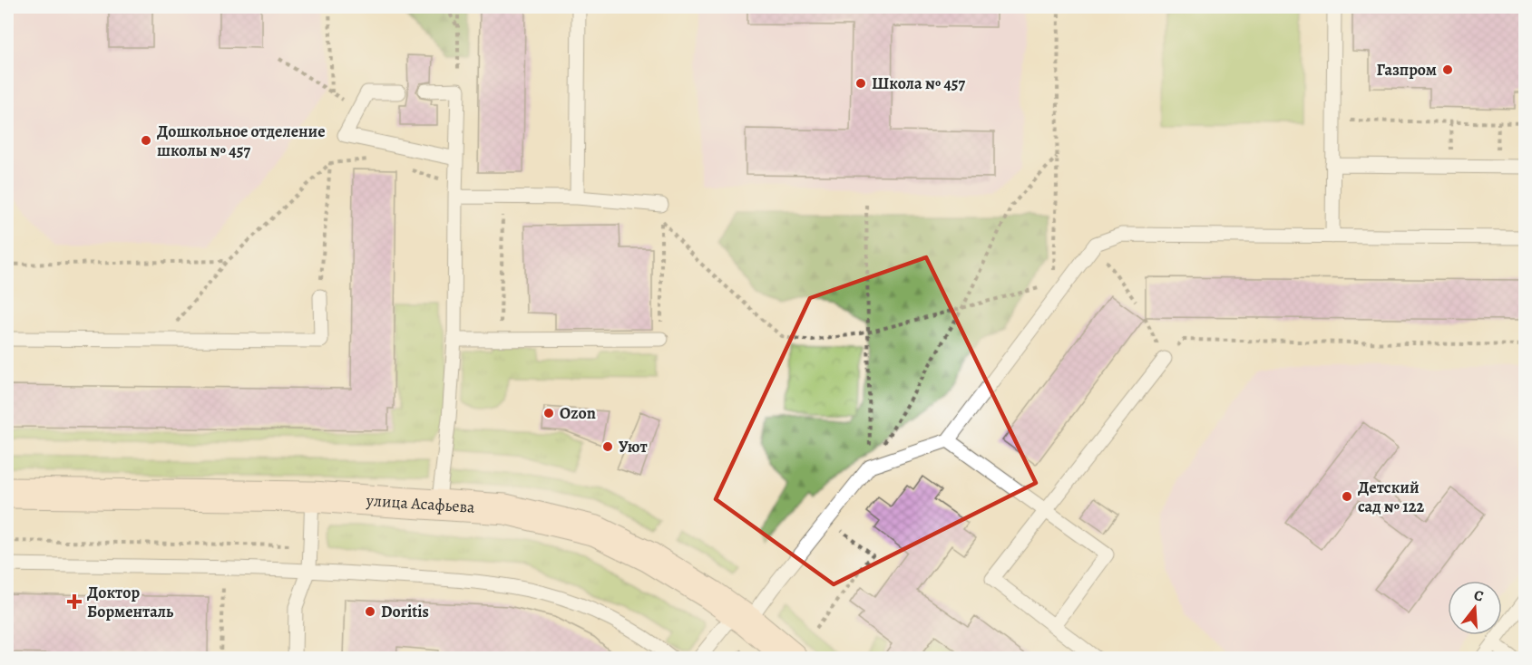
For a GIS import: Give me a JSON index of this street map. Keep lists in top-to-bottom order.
{
  "streets": {
    "street": ["улица Асафьева"]
  },
  "places": {
    "other": [
      "Газпром",
      "Школа № 457",
      "Дошкольное отделение школы № 457",
      "Ozon",
      "Уют",
      "Детский сад № 122",
      "Doritis"
    ],
    "health": ["Доктор Борменталь"]
  },
  "north": "top"
}
